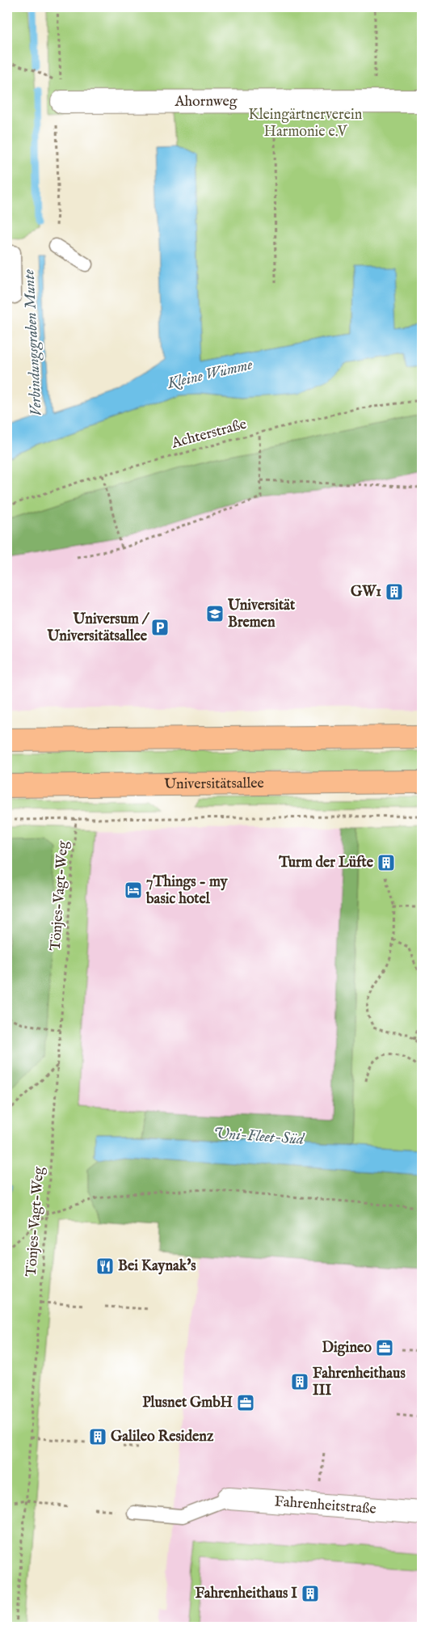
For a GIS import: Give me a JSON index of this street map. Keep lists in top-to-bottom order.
{
  "streets": {
    "main road": ["Universitätsallee"],
    "street": ["Ahornweg", "Fahrenheitstraße"],
    "path": ["Achterstraße", "Tönjes-Vagt-Weg"]
  },
  "water": ["Verbindungsgraben Munte", "Kleine Wümme", "Uni-Fleet-Süd"],
  "parks": ["Kleingärtnerverein Harmonie e.V"],
  "places": {
    "building": [
      "GW1",
      "Turm der Lüfte",
      "Fahrenheithaus III",
      "Galileo Residenz",
      "Fahrenheithaus I"
    ],
    "school or university": ["Universität Bremen"],
    "parking": ["Universum / Universitätsallee"],
    "hotel": ["7Things - my basic hotel"],
    "restaurant": ["Bei Kaynak's"],
    "office": ["Digineo", "Plusnet GmbH"]
  }
}
